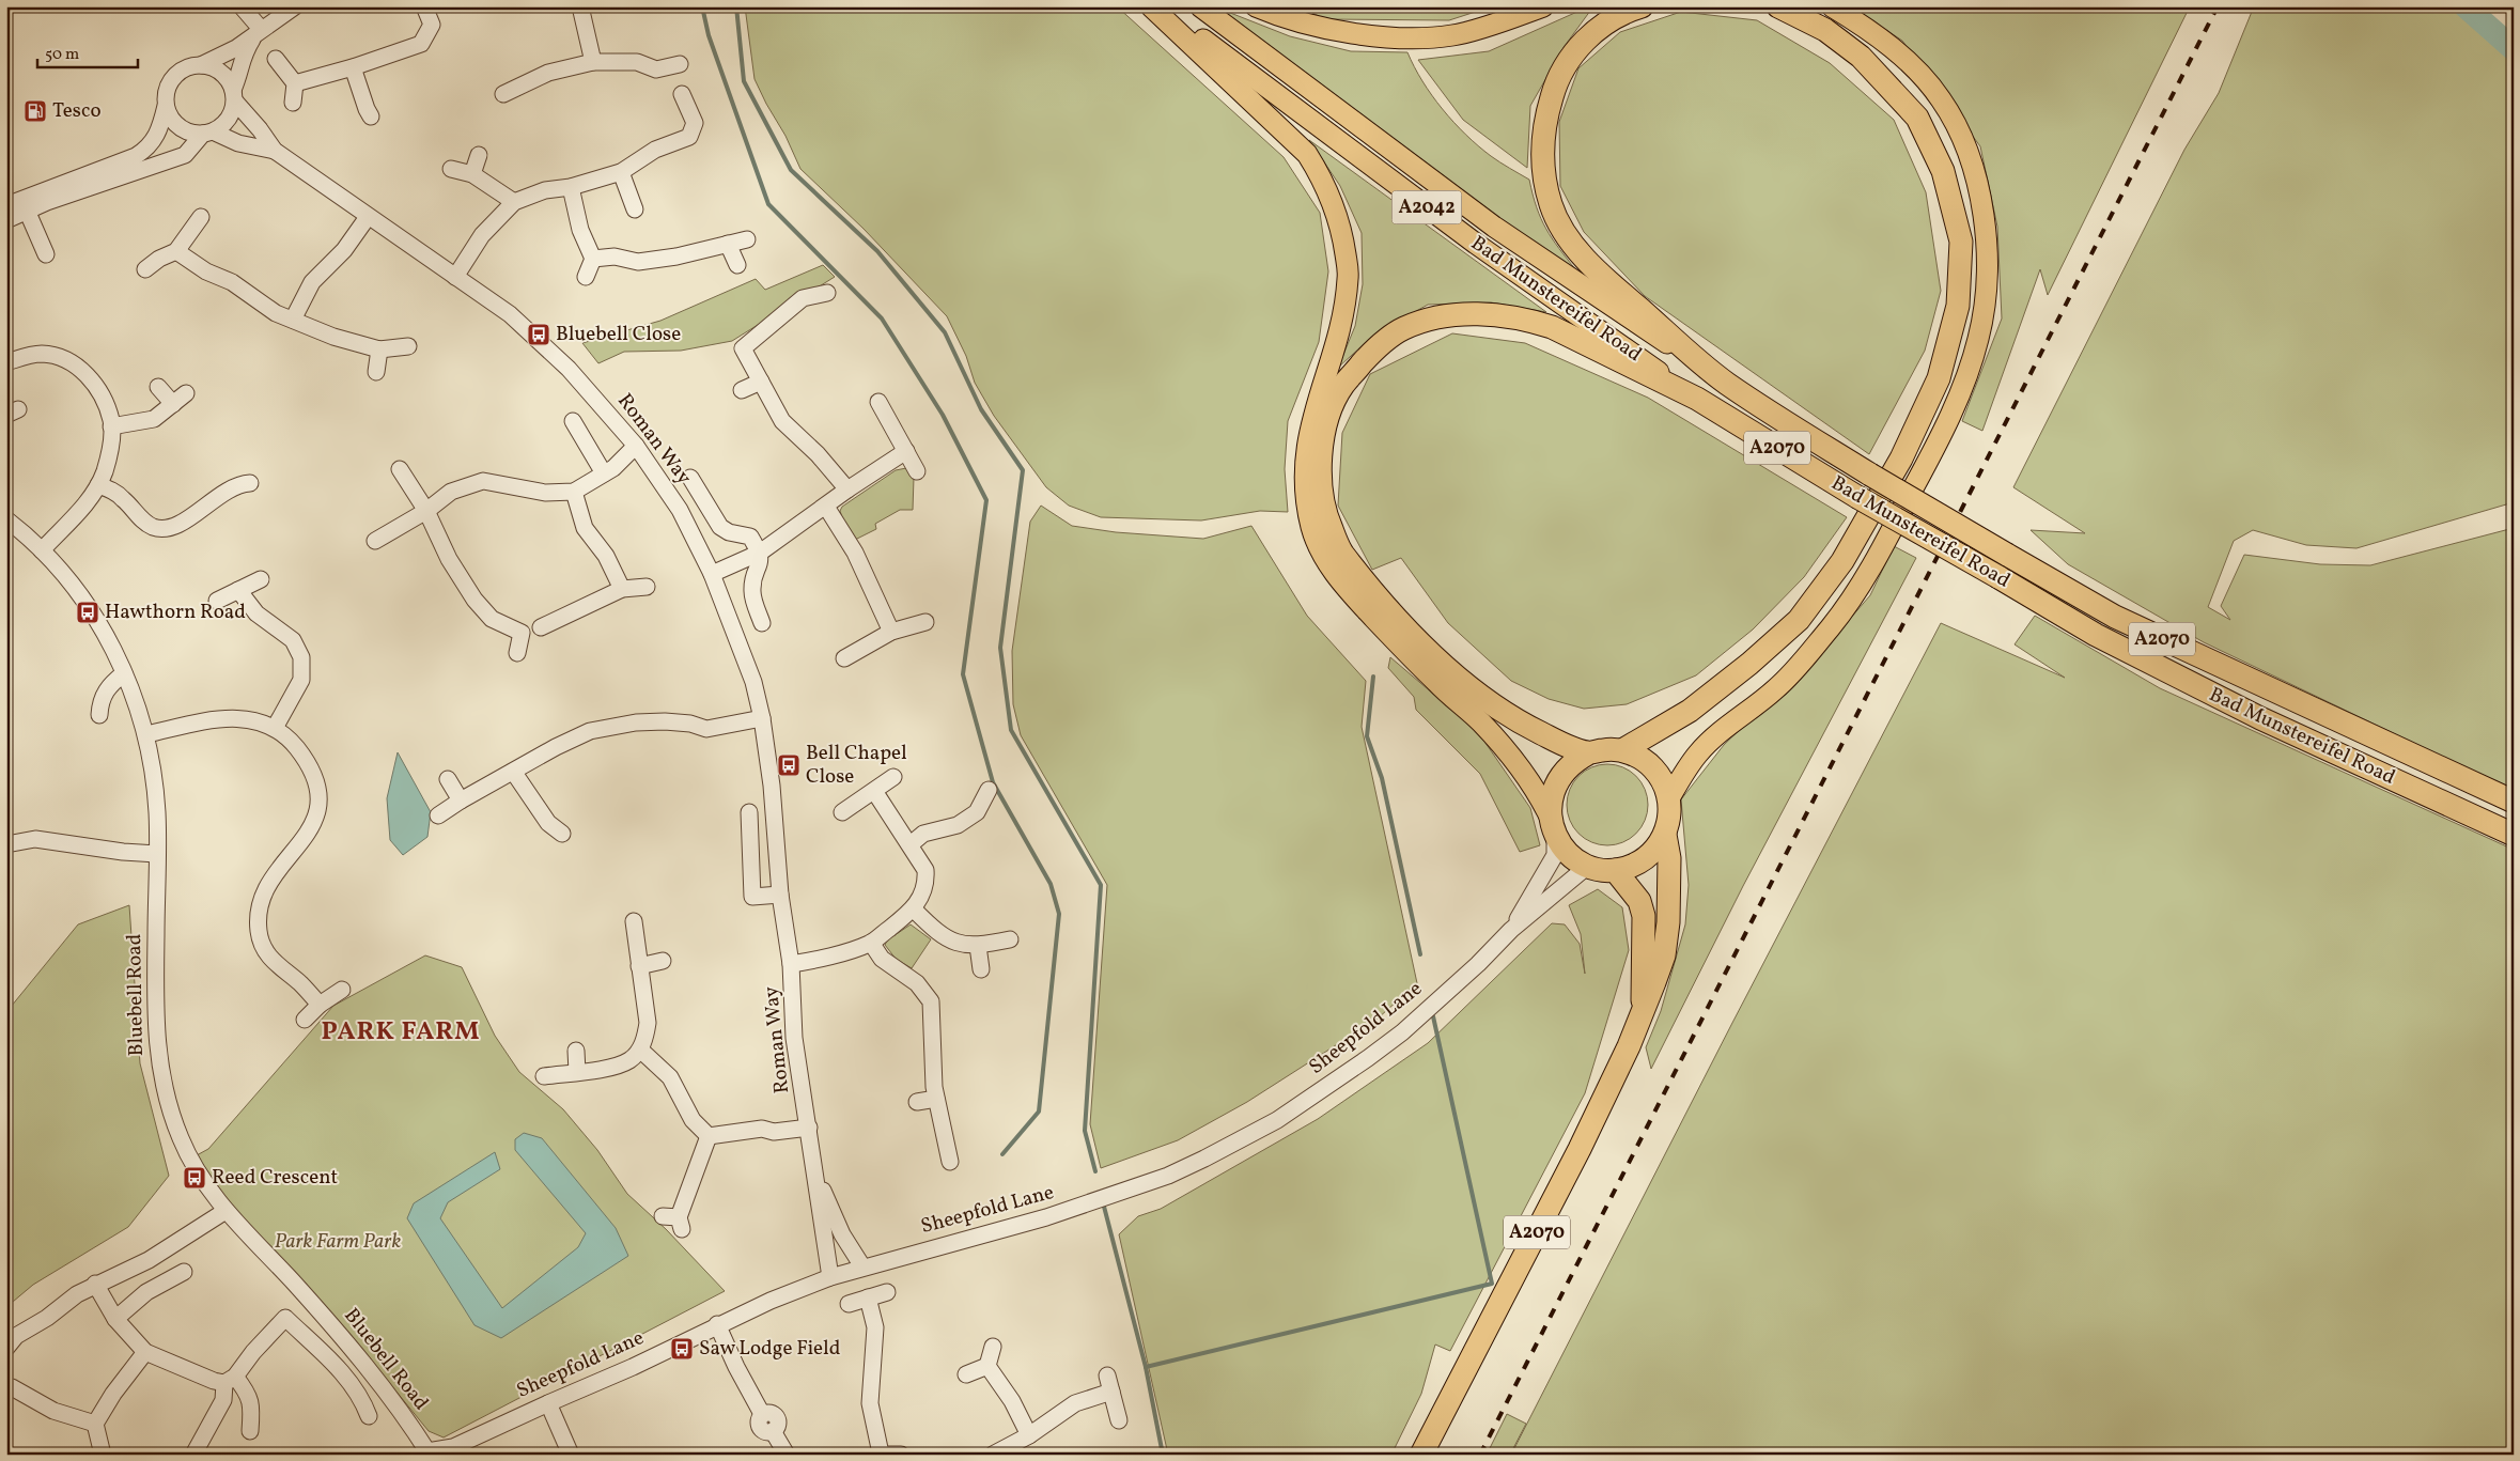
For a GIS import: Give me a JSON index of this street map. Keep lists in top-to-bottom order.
{
  "streets": {
    "highway": ["Bad Munstereifel Road", "A2070"],
    "main road": ["A2042"],
    "street": ["Roman Way", "Bluebell Road", "Sheepfold Lane"]
  },
  "crossings": [
    ["Roman Way", "Sheepfold Lane"],
    ["A2070", "Sheepfold Lane"],
    ["Bluebell Road", "Sheepfold Lane"]
  ],
  "districts": ["PARK FARM"],
  "parks": ["Park Farm Park"],
  "places": {
    "fuel station": ["Tesco"],
    "bus stop": [
      "Bluebell Close",
      "Hawthorn Road",
      "Bell Chapel Close",
      "Reed Crescent",
      "Saw Lodge Field"
    ]
  },
  "scale_bar": "50 m"
}
